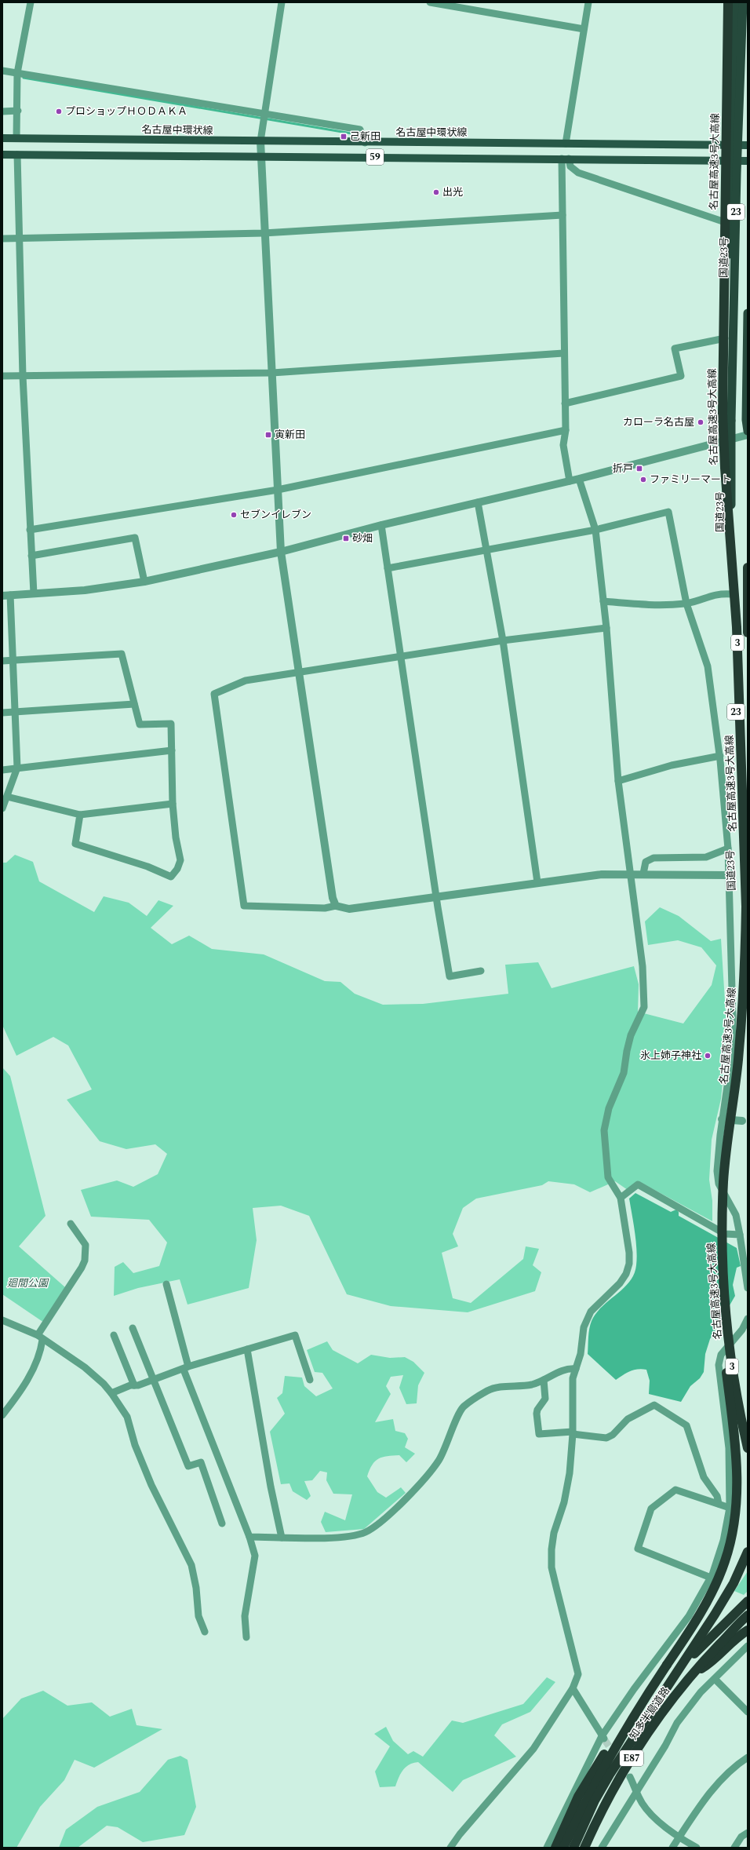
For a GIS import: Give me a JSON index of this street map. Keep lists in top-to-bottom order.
{
  "streets": {
    "highway": [
      "名古屋高速3号大高線",
      "23",
      "国道23号",
      "3",
      "知多半島道路",
      "E87"
    ],
    "main road": ["名古屋中環状線", "59"]
  },
  "crossings": [
    ["名古屋中環状線", "23"],
    ["59", "23"],
    ["23", "国道23号"],
    ["知多半島道路", "E87"]
  ],
  "parks": ["廻間公園"],
  "places": {
    "other": [
      "プロショップＨＯＤＡＫＡ",
      "出光",
      "カローラ名古屋",
      "ファミリーマート",
      "セブンイレブン",
      "氷上姉子神社"
    ],
    "transit": [
      "己新田",
      "寅新田",
      "折戸",
      "砂畑"
    ]
  }
}
